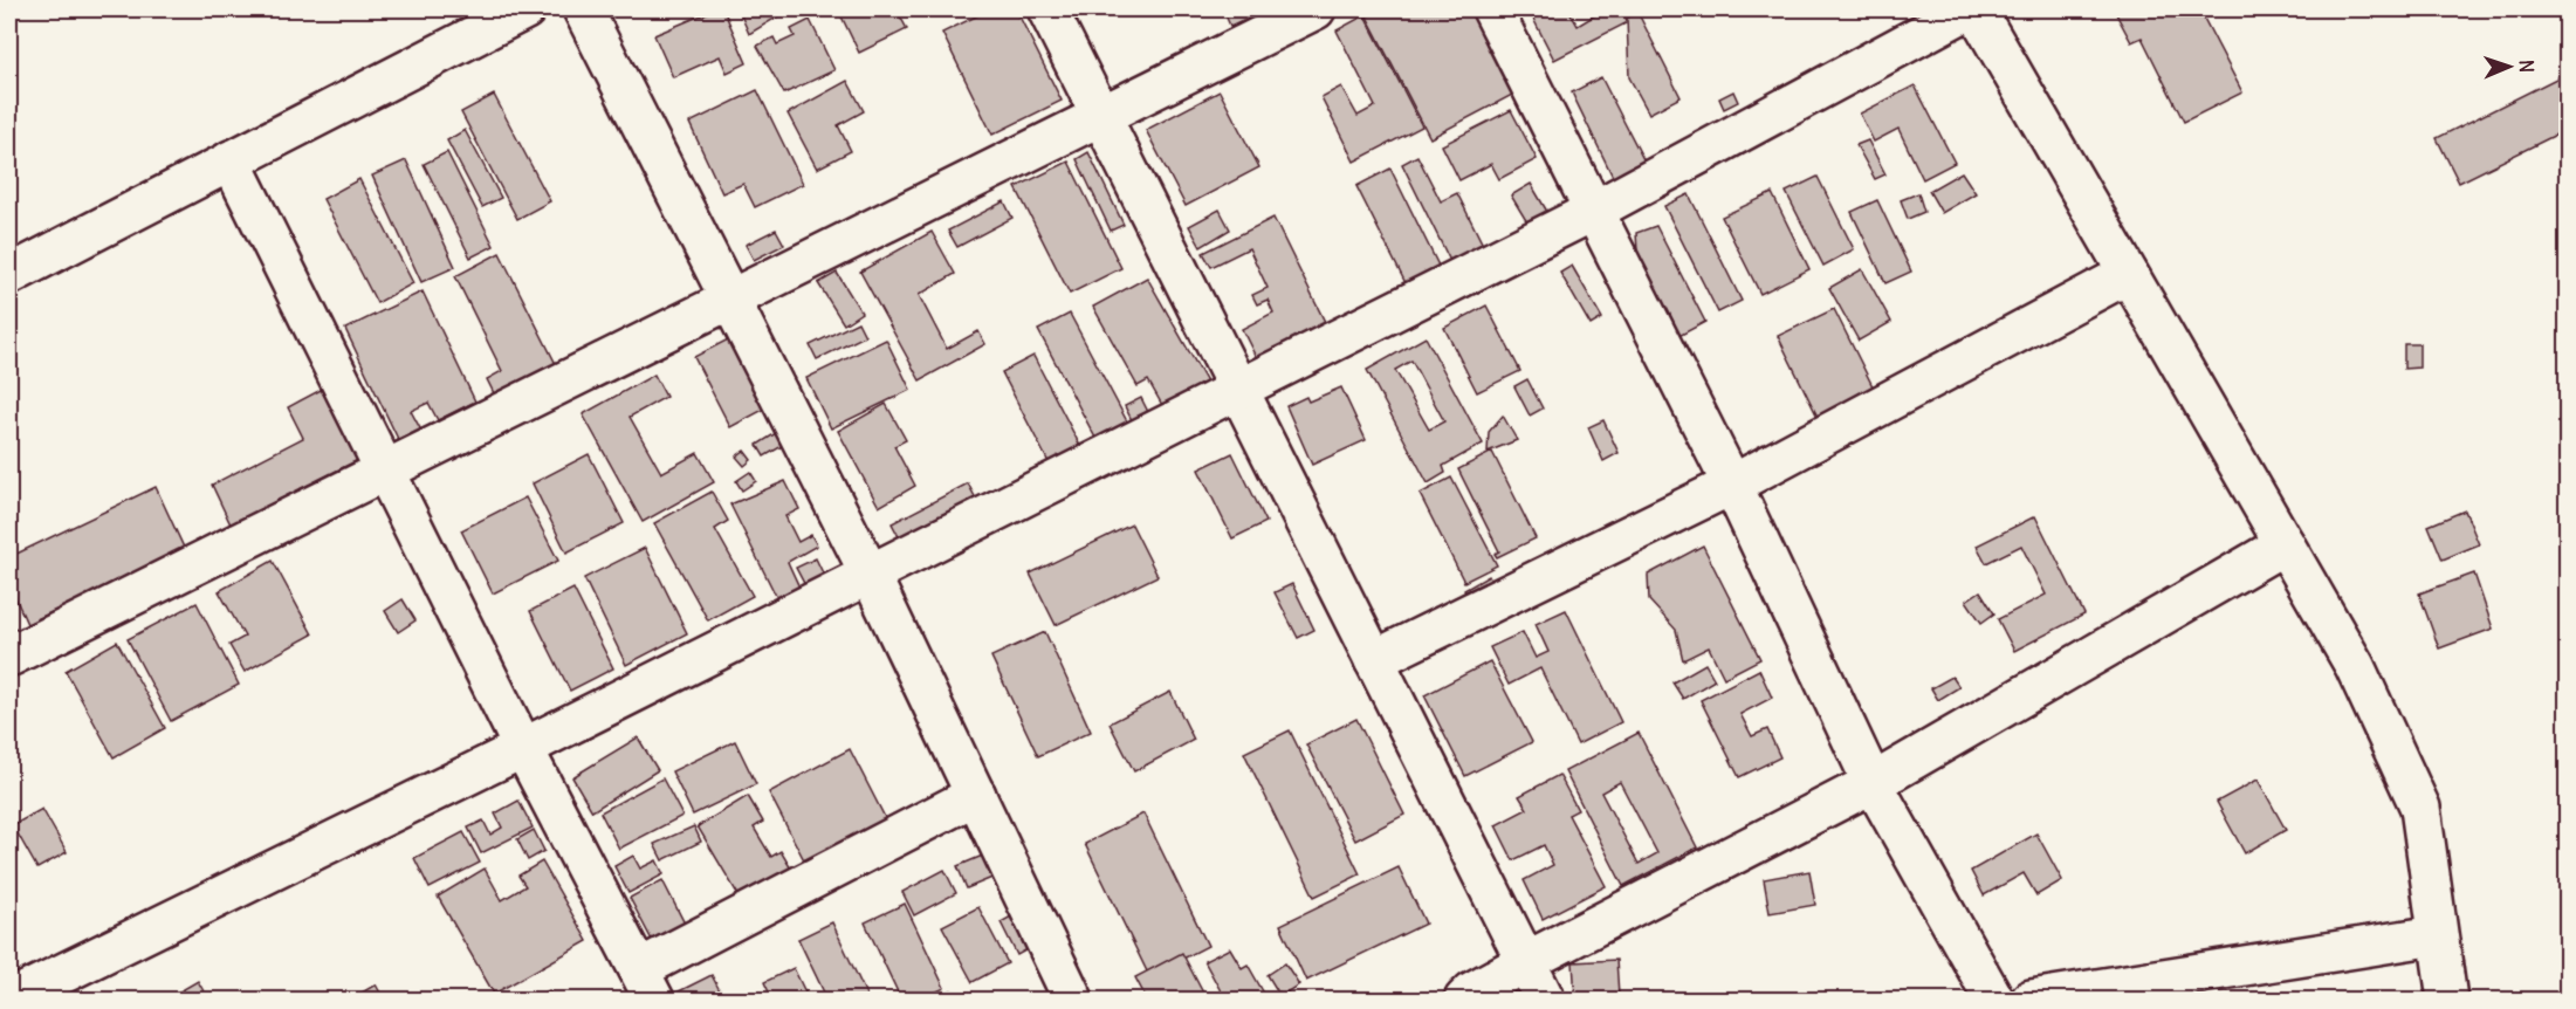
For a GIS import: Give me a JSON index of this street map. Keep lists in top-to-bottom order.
{
  "north": "right"
}
